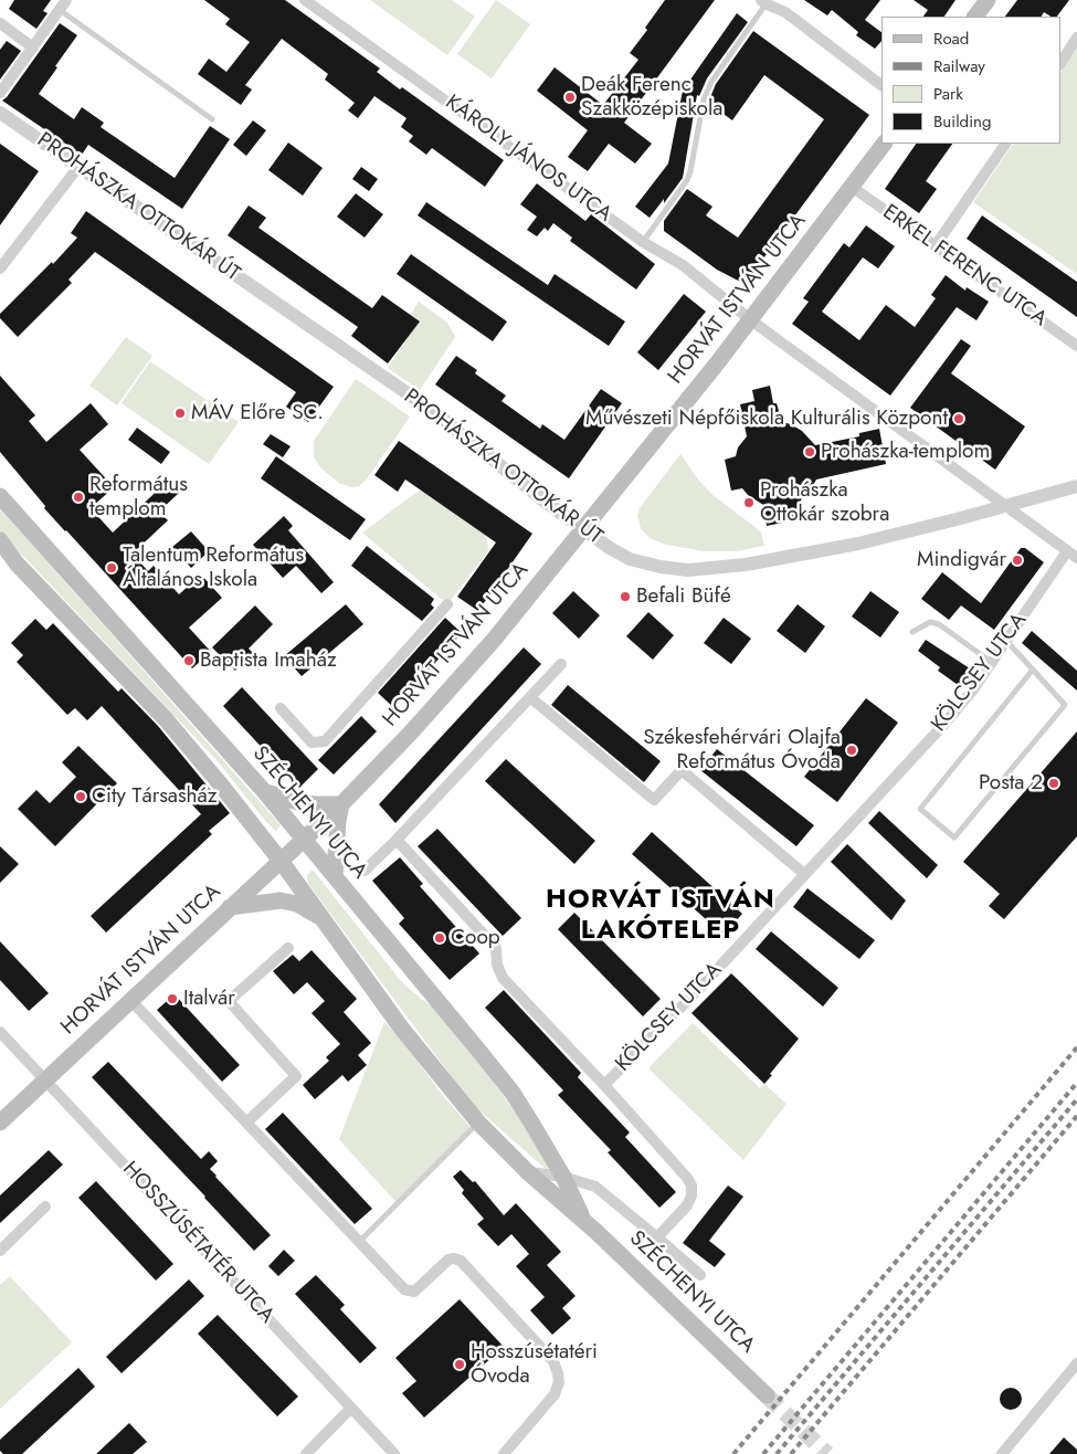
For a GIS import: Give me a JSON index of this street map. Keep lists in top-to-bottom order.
{
  "streets": {
    "main road": ["HORVÁT ISTVÁN UTCA", "SZÉCHENYI UTCA"],
    "street": [
      "KÁROLY JÁNOS UTCA",
      "PROHÁSZKA OTTOKÁR ÚT",
      "ERKEL FERENC UTCA",
      "KÖLCSEY UTCA",
      "HOSSZÚSÉTATÉR UTCA"
    ]
  },
  "crossings": [
    ["KÁROLY JÁNOS UTCA", "PROHÁSZKA OTTOKÁR ÚT"],
    ["KÁROLY JÁNOS UTCA", "HORVÁT ISTVÁN UTCA"],
    ["KÁROLY JÁNOS UTCA", "KÖLCSEY UTCA"],
    ["PROHÁSZKA OTTOKÁR ÚT", "HORVÁT ISTVÁN UTCA"],
    ["ERKEL FERENC UTCA", "HORVÁT ISTVÁN UTCA"],
    ["HORVÁT ISTVÁN UTCA", "SZÉCHENYI UTCA"],
    ["HORVÁT ISTVÁN UTCA", "HOSSZÚSÉTATÉR UTCA"],
    ["KÖLCSEY UTCA", "SZÉCHENYI UTCA"]
  ],
  "districts": ["HORVÁT ISTVÁN LAKÓTELEP"],
  "places": [
    "Deák Ferenc Szakközépiskola",
    "MÁV Előre SC.",
    "Művészeti Népfőiskola Kulturális Központ",
    "Prohászka-templom",
    "Református templom",
    "Prohászka Ottokár szobra",
    "Mindigvár",
    "Talentum Református Általános Iskola",
    "Befali Büfé",
    "Baptista Imaház",
    "Székesfehérvári Olajfa Református Óvoda",
    "Posta 2",
    "City Társasház",
    "Coop",
    "Italvár",
    "Hosszúsétatéri Óvoda"
  ],
  "legend": [
    "Road",
    "Railway",
    "Park",
    "Building"
  ]
}
